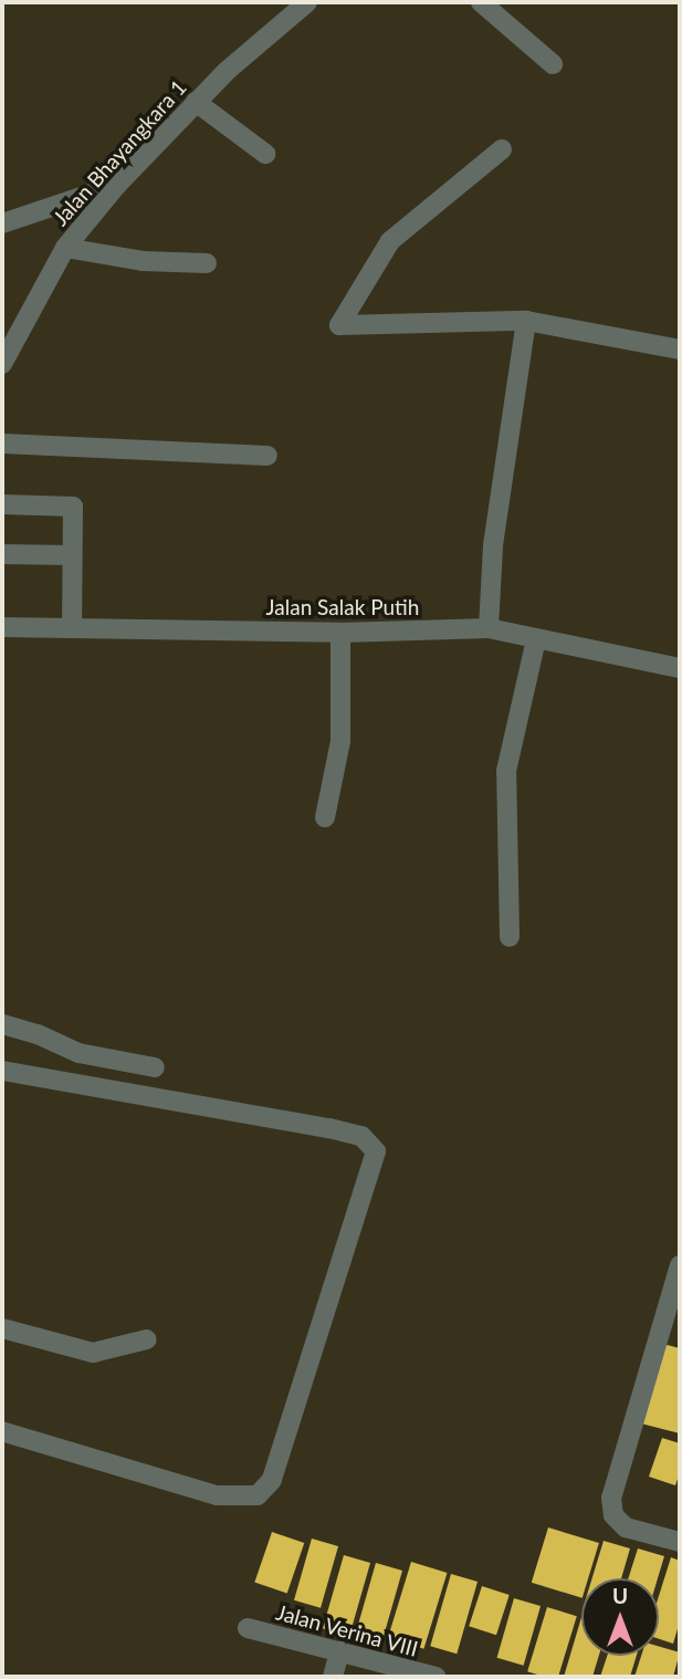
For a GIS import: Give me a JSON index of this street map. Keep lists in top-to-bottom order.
{
  "streets": {
    "street": ["Jalan Bhayangkara 1", "Jalan Salak Putih", "Jalan Verina VIII"]
  },
  "north": "top"
}
